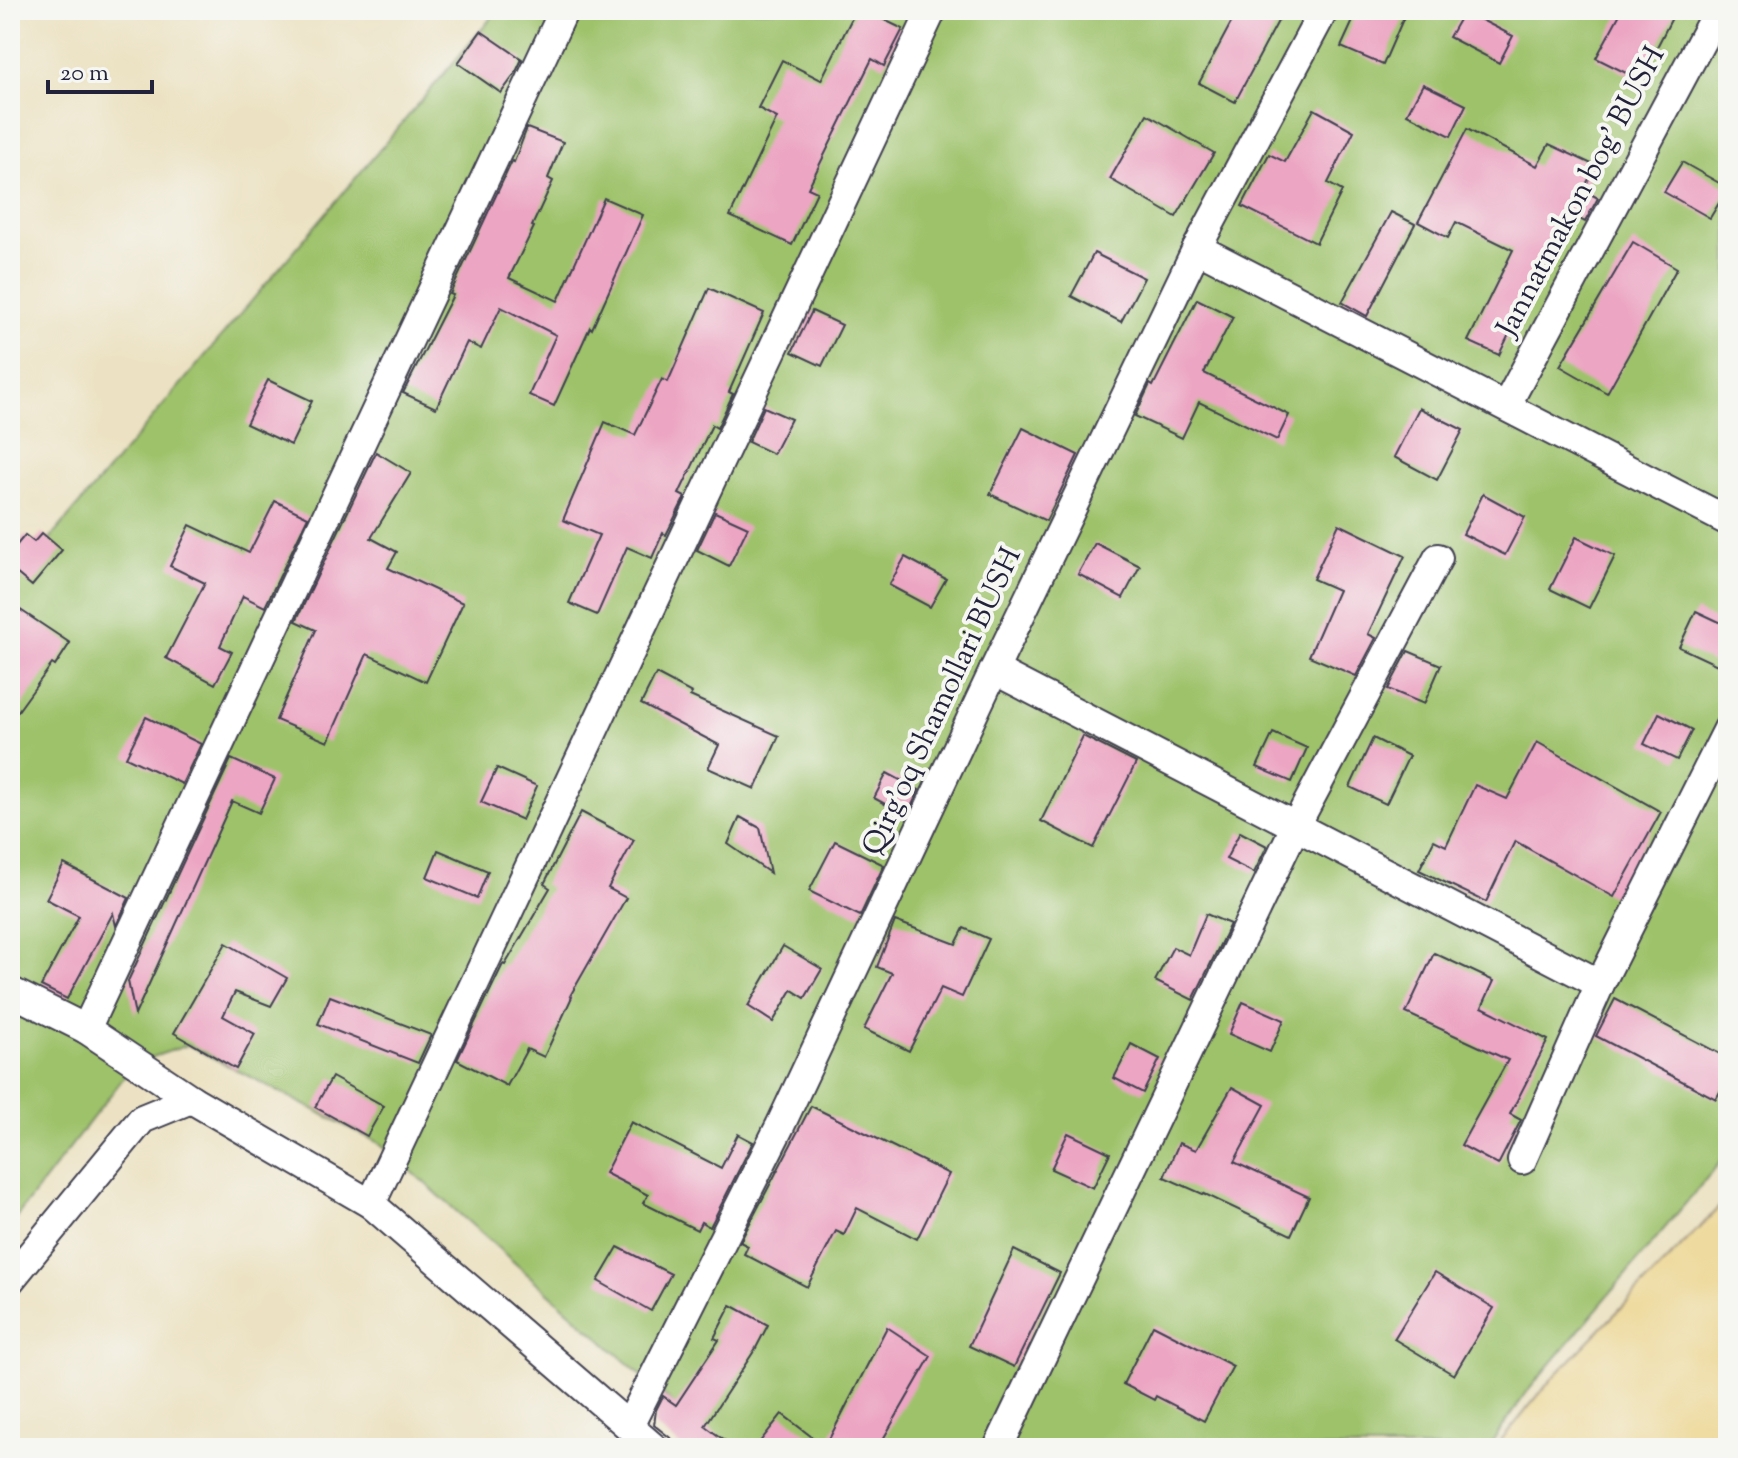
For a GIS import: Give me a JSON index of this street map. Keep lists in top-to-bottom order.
{
  "streets": {
    "street": ["Jannatmakon bog' BUSH", "Qirg'oq Shamollari BUSH"]
  },
  "scale_bar": "20 m"
}
